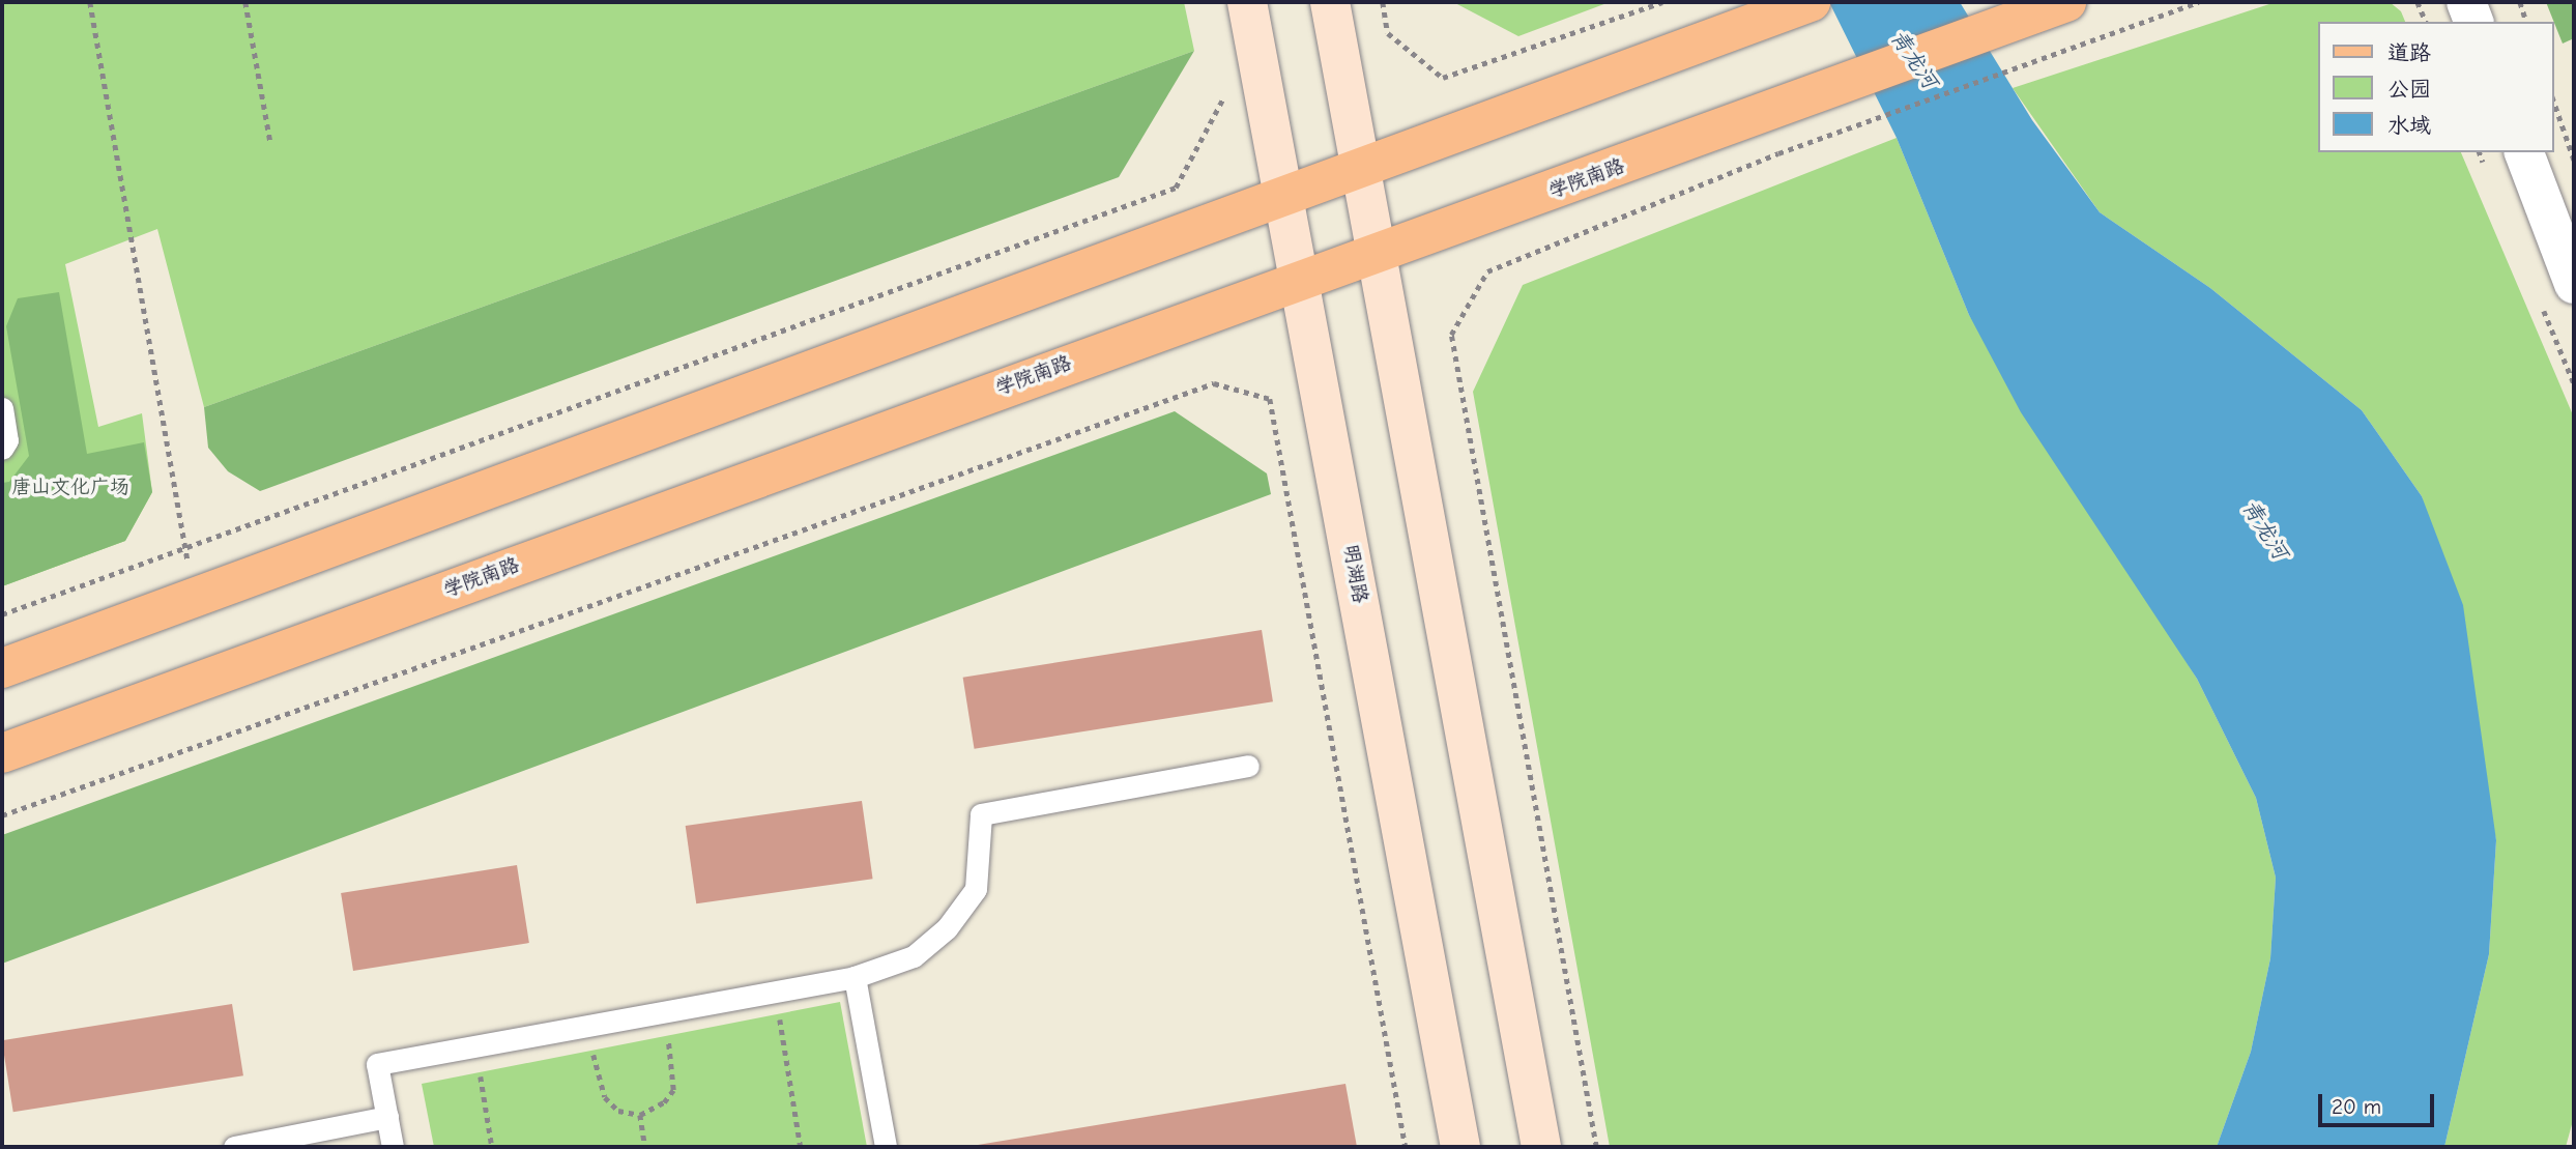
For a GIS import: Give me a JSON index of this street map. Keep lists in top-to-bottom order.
{
  "streets": {
    "main road": ["学院南路", "明湖路"]
  },
  "crossings": [
    ["学院南路", "明湖路"]
  ],
  "water": ["青龙河"],
  "parks": ["唐山文化广场"],
  "legend": ["道路", "公园", "水域"],
  "scale_bar": "20 m"
}
